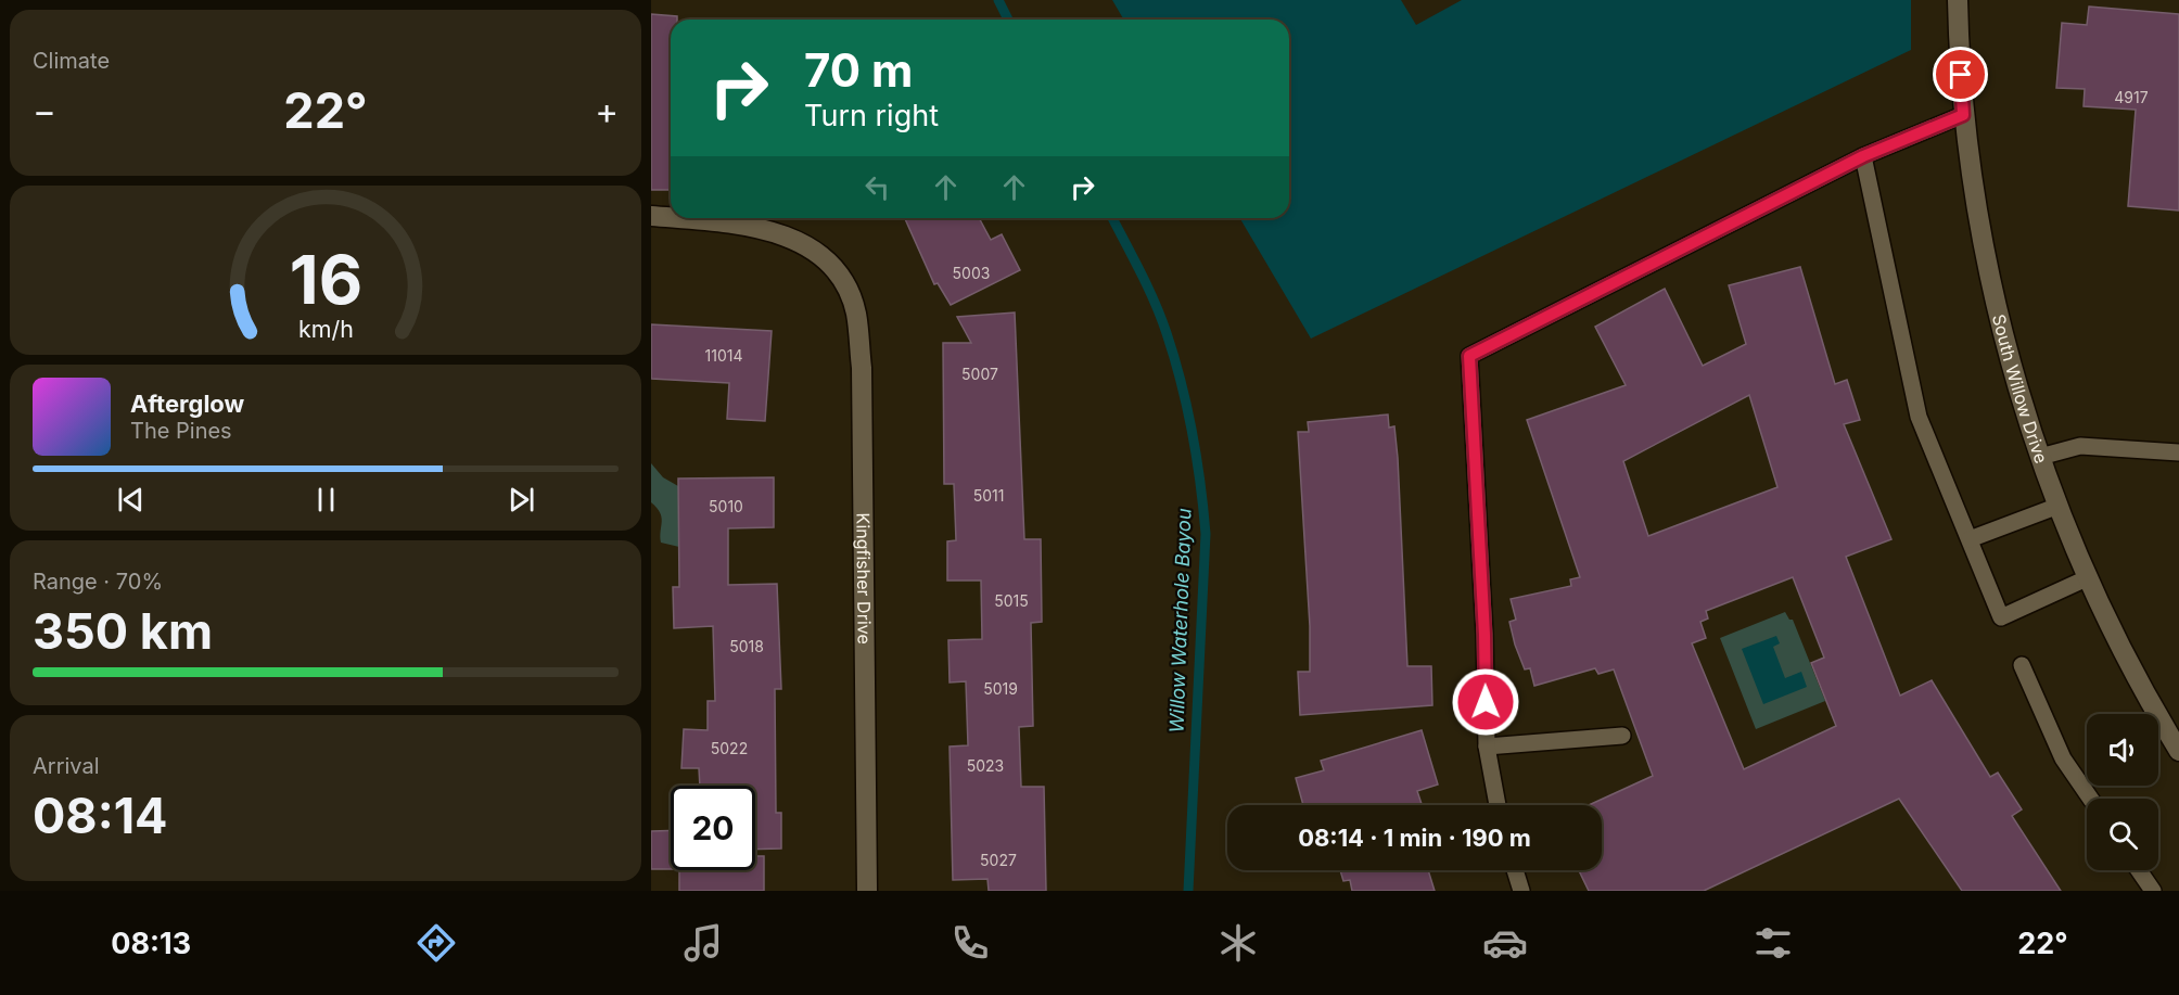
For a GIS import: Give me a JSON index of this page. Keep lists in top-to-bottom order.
{
  "streets": {
    "street": ["South Willow Drive", "Kingfisher Drive"]
  },
  "water": ["Willow Waterhole Bayou"],
  "house_numbers": [
    "4917",
    "5003",
    "11014",
    "5007",
    "5011",
    "5010",
    "5015",
    "5018",
    "5019",
    "5022",
    "5023",
    "5027"
  ],
  "page": {
    "tile": [
      "Climate",
      ["Range · 70%", "350 km"],
      ["Arrival", "08:14"]
    ],
    "turn": ["70 m", "Turn right"],
    "heat": ["−", "22°", "+"],
    "song": ["Afterglow", "The Pines"],
    "limit": "20",
    "trip": "08:14 · 1 min · 190 m",
    "tabs": ["08:13", "22°"],
    "gauge": ["16", "km/h"]
  }
}
